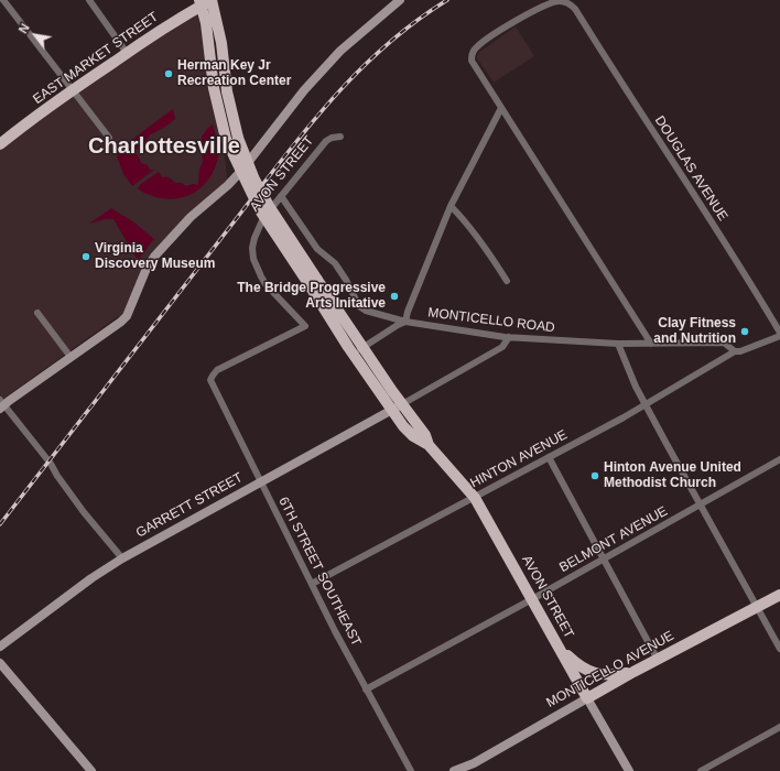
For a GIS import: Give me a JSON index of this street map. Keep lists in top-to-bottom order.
{
  "streets": {
    "main road": ["EAST MARKET STREET", "AVON STREET", "MONTICELLO AVENUE"],
    "street": [
      "DOUGLAS AVENUE",
      "MONTICELLO ROAD",
      "HINTON AVENUE",
      "GARRETT STREET",
      "BELMONT AVENUE",
      "6TH STREET SOUTHEAST"
    ]
  },
  "crossings": [
    ["AVON STREET", "MONTICELLO ROAD"],
    ["AVON STREET", "HINTON AVENUE"],
    ["AVON STREET", "GARRETT STREET"],
    ["AVON STREET", "BELMONT AVENUE"],
    ["AVON STREET", "6TH STREET SOUTHEAST"],
    ["AVON STREET", "MONTICELLO AVENUE"],
    ["MONTICELLO ROAD", "HINTON AVENUE"],
    ["HINTON AVENUE", "6TH STREET SOUTHEAST"],
    ["GARRETT STREET", "6TH STREET SOUTHEAST"],
    ["BELMONT AVENUE", "6TH STREET SOUTHEAST"]
  ],
  "districts": ["Charlottesville"],
  "places": [
    "Herman Key Jr Recreation Center",
    "Virginia Discovery Museum",
    "The Bridge Progressive Arts Initative",
    "Clay Fitness and Nutrition",
    "Hinton Avenue United Methodist Church"
  ],
  "north": "top left"
}
